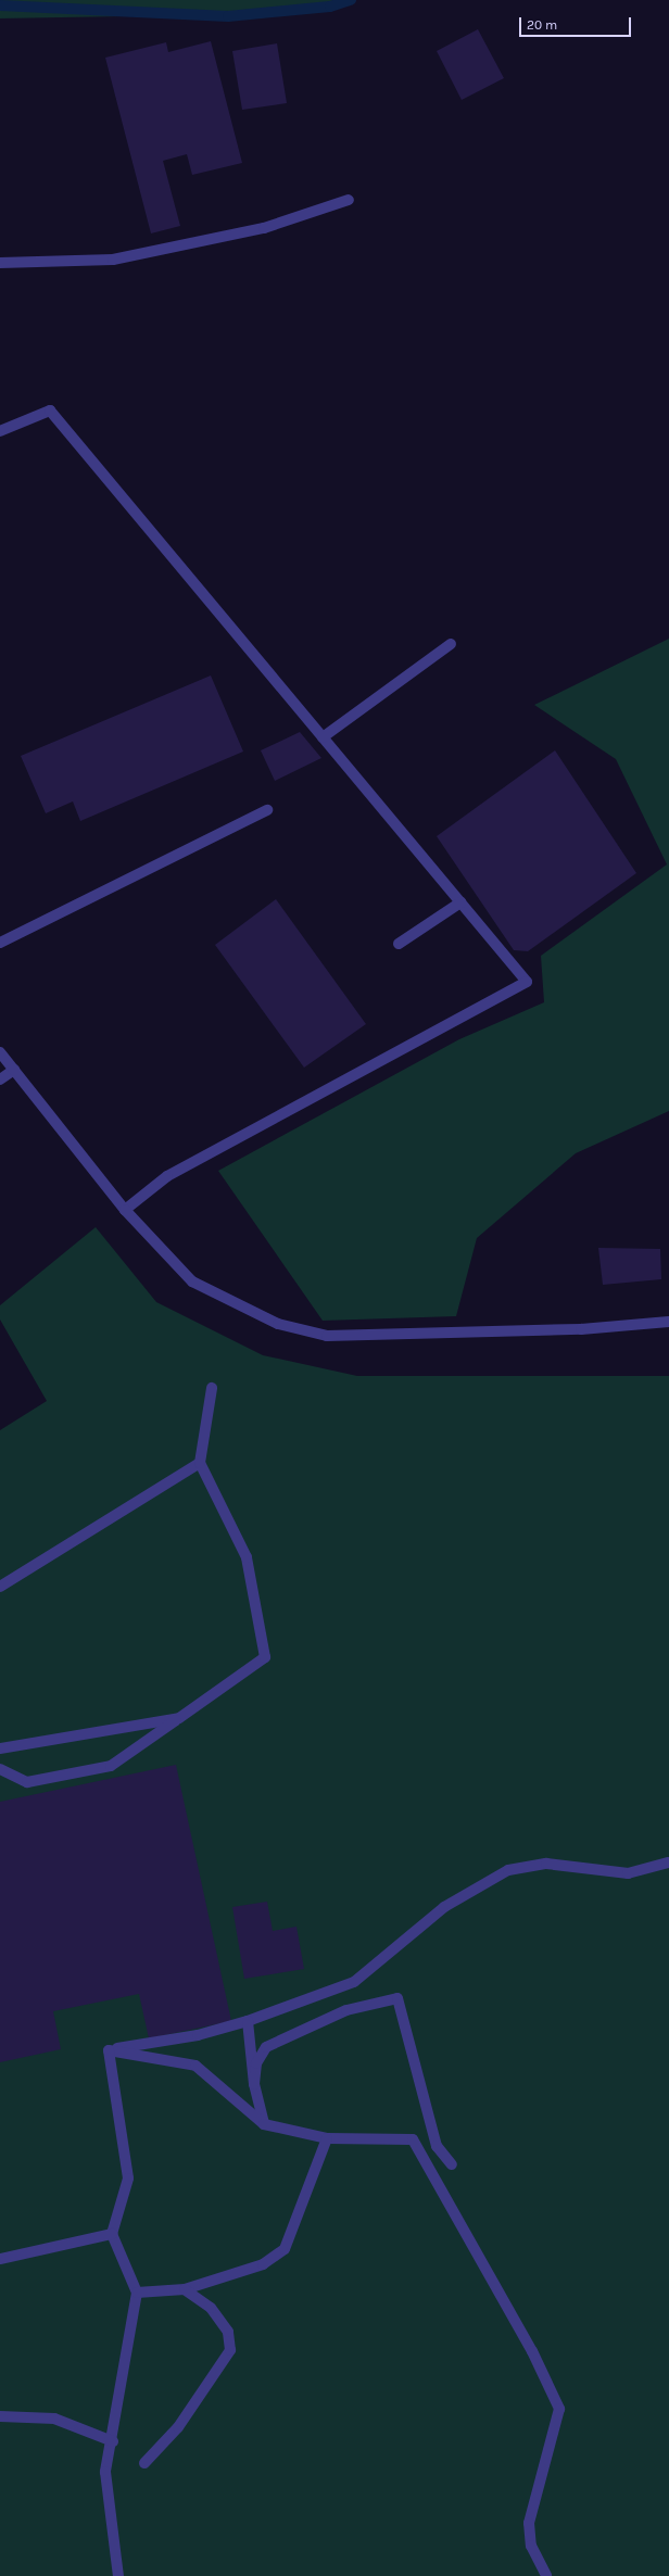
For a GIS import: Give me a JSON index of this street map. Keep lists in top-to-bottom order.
{
  "scale_bar": "20 m"
}
